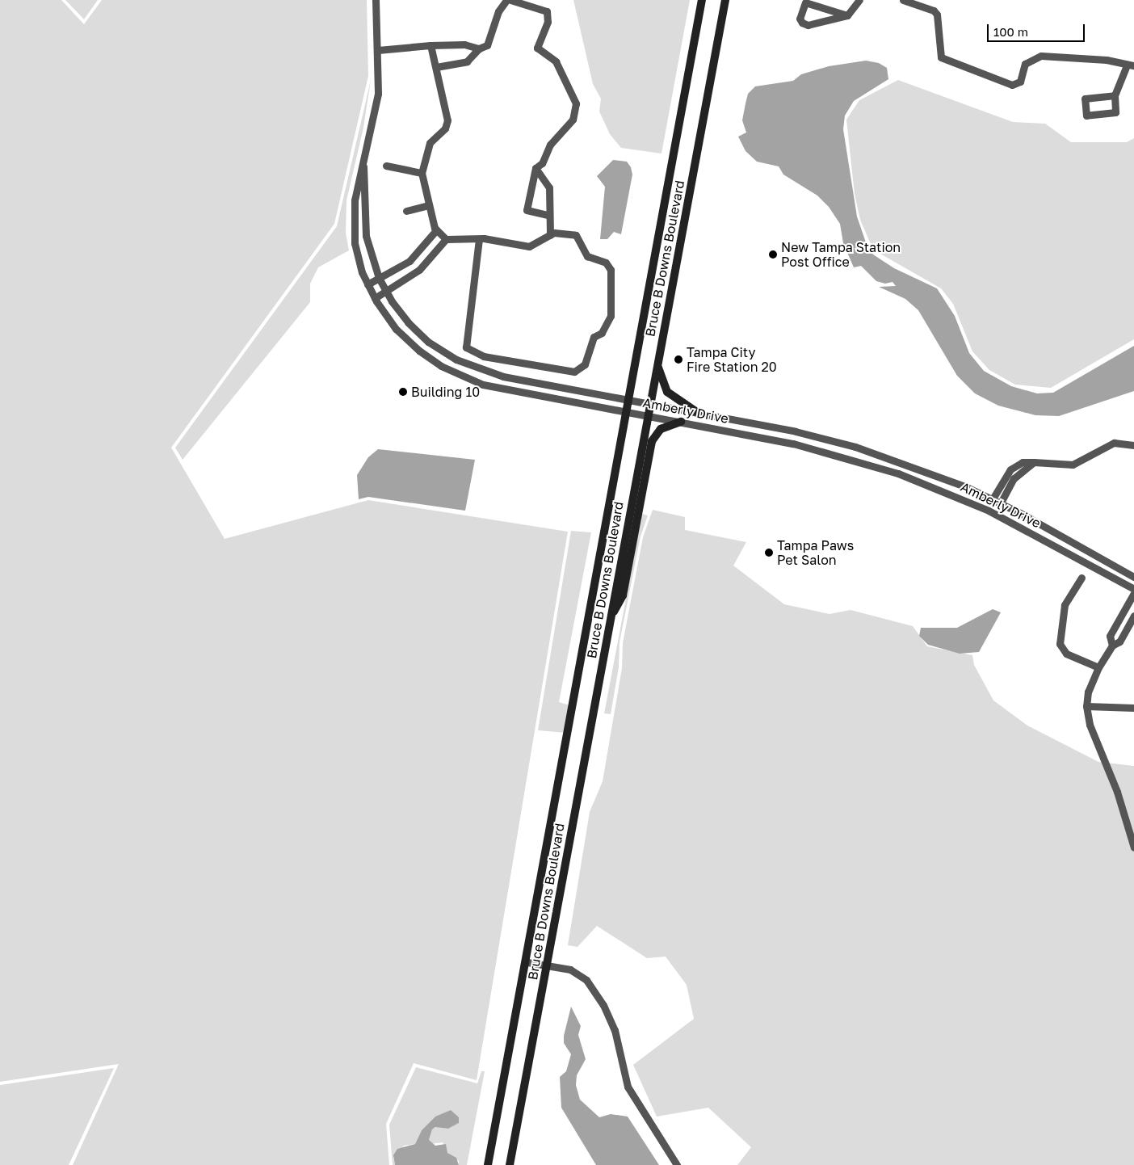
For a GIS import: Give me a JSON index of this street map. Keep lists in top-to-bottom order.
{
  "streets": {
    "main road": ["Bruce B Downs Boulevard"],
    "street": ["Amberly Drive"]
  },
  "crossings": [
    ["Bruce B Downs Boulevard", "Amberly Drive"]
  ],
  "places": [
    "New Tampa Station Post Office",
    "Tampa City Fire Station 20",
    "Building 10",
    "Tampa Paws Pet Salon"
  ],
  "scale_bar": "100 m"
}
